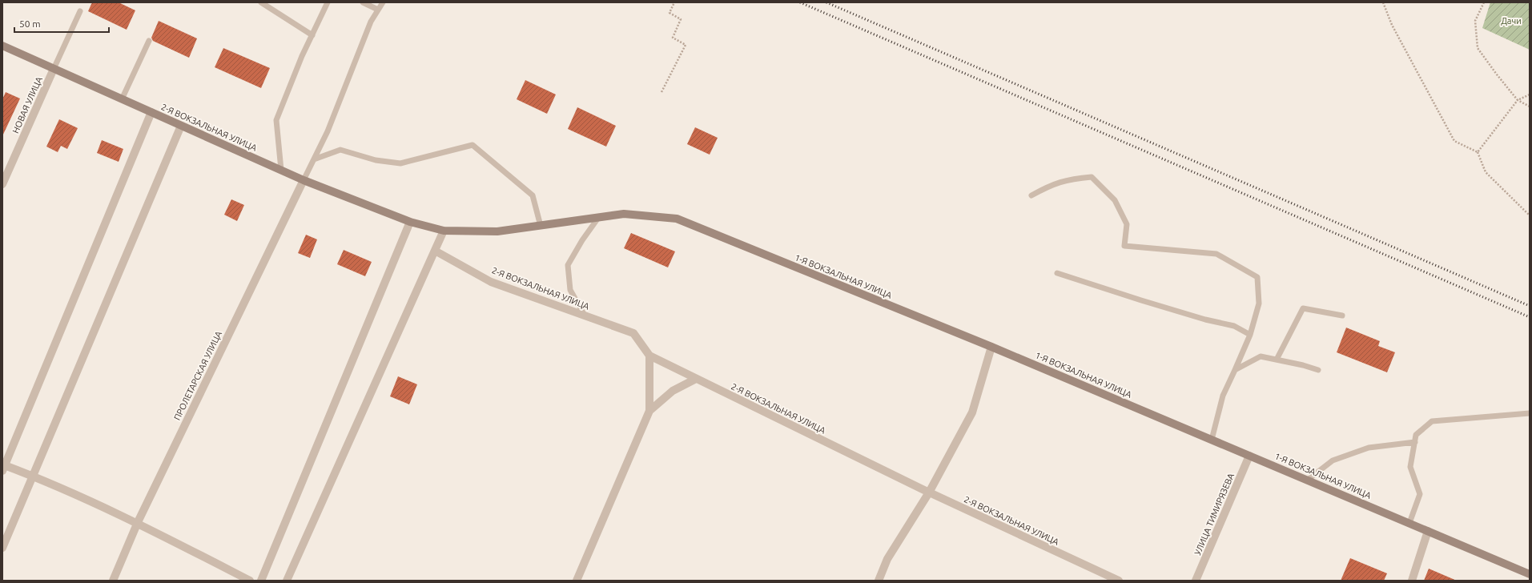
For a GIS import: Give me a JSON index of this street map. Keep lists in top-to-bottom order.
{
  "streets": {
    "main road": ["2-Я ВОКЗАЛЬНАЯ УЛИЦА", "1-Я ВОКЗАЛЬНАЯ УЛИЦА"],
    "street": ["НОВАЯ УЛИЦА", "ПРОЛЕТАРСКАЯ УЛИЦА", "УЛИЦА ТИМИРЯЗЕВА"]
  },
  "crossings": [
    ["НОВАЯ УЛИЦА", "2-Я ВОКЗАЛЬНАЯ УЛИЦА"],
    ["2-Я ВОКЗАЛЬНАЯ УЛИЦА", "1-Я ВОКЗАЛЬНАЯ УЛИЦА"],
    ["2-Я ВОКЗАЛЬНАЯ УЛИЦА", "ПРОЛЕТАРСКАЯ УЛИЦА"],
    ["1-Я ВОКЗАЛЬНАЯ УЛИЦА", "УЛИЦА ТИМИРЯЗЕВА"]
  ],
  "parks": ["Дачи"],
  "scale_bar": "50 m"
}
